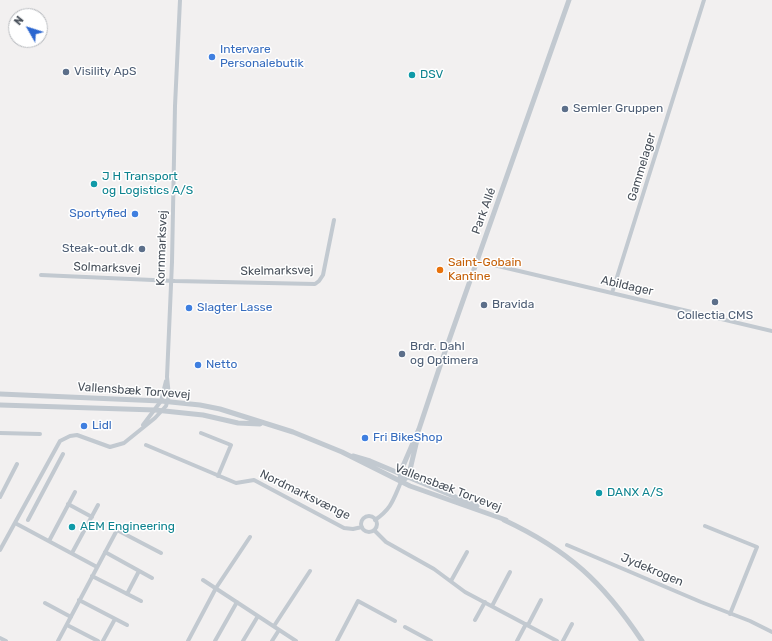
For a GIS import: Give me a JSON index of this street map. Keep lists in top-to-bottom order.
{
  "streets": {
    "street": [
      "Gammelager",
      "Park Allé",
      "Kornmarksvej",
      "Solmarksvej",
      "Skelmarksvej",
      "Abildager",
      "Vallensbæk Torvevej",
      "Nordmarksvænge",
      "Jydekrogen"
    ]
  },
  "crossings": [
    ["Gammelager", "Abildager"],
    ["Park Allé", "Abildager"],
    ["Park Allé", "Vallensbæk Torvevej"],
    ["Kornmarksvej", "Solmarksvej"],
    ["Kornmarksvej", "Skelmarksvej"],
    ["Kornmarksvej", "Vallensbæk Torvevej"],
    ["Solmarksvej", "Skelmarksvej"]
  ],
  "places": [
    "Intervare Personalebutik",
    "Visility ApS",
    "DSV",
    "Semler Gruppen",
    "J H Transport og Logistics A/S",
    "Sportyfied",
    "Steak-out.dk",
    "Saint-Gobain Kantine",
    "Collectia CMS",
    "Bravida",
    "Slagter Lasse",
    "Brdr. Dahl og Optimera",
    "Netto",
    "Lidl",
    "Fri BikeShop",
    "DANX A/S",
    "AEM Engineering"
  ],
  "north": "top left"
}
